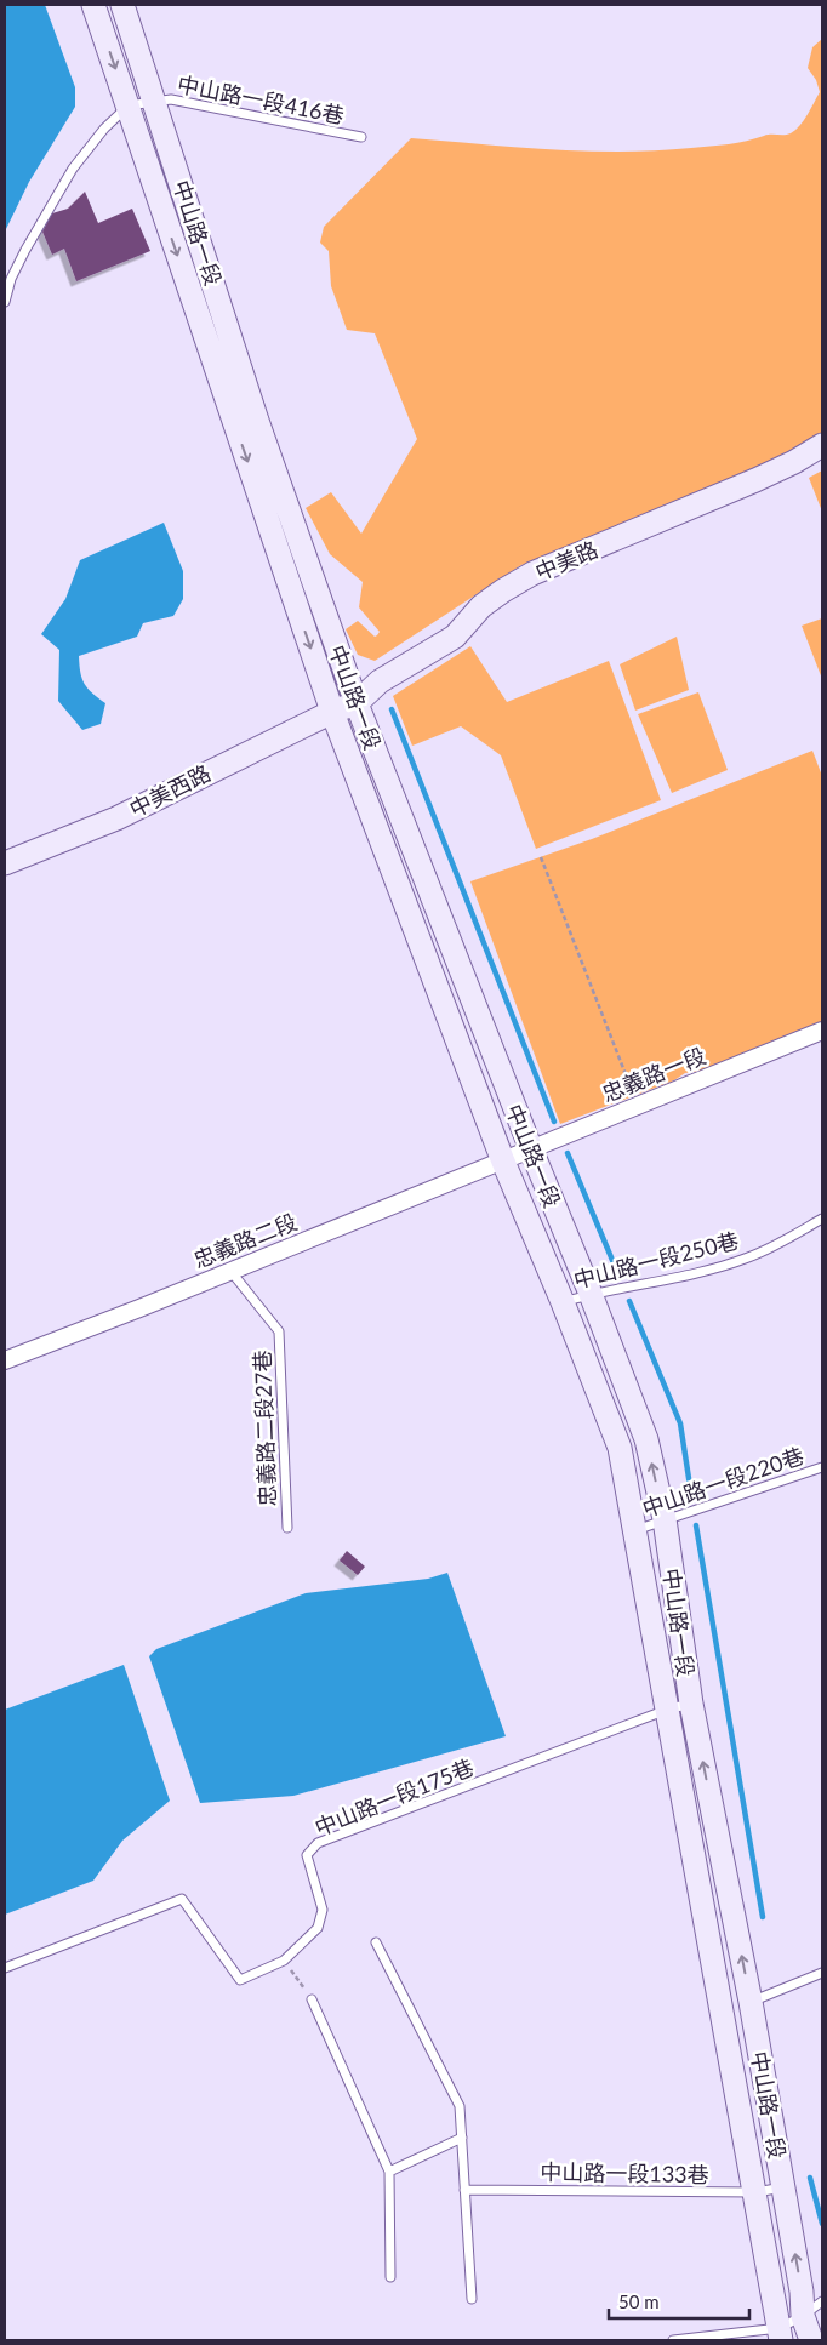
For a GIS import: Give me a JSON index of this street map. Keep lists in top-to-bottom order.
{
  "streets": {
    "street": [
      "中山路一段",
      "中美路",
      "中美西路",
      "忠義路一段",
      "忠義路二段"
    ],
    "lane": [
      "中山路一段416巷",
      "中山路一段250巷",
      "忠義路二段27巷",
      "中山路一段220巷",
      "中山路一段175巷",
      "中山路一段133巷"
    ]
  },
  "crossings": [
    ["中山路一段416巷", "中山路一段"],
    ["中山路一段", "中美路"],
    ["中山路一段", "中美西路"],
    ["中山路一段", "忠義路一段"],
    ["中山路一段", "忠義路二段"],
    ["中山路一段", "中山路一段250巷"],
    ["中山路一段", "中山路一段220巷"],
    ["中山路一段", "中山路一段175巷"],
    ["中山路一段", "中山路一段133巷"],
    ["中美路", "中美西路"],
    ["忠義路一段", "忠義路二段"],
    ["忠義路二段", "忠義路二段27巷"]
  ],
  "scale_bar": "50 m"
}
